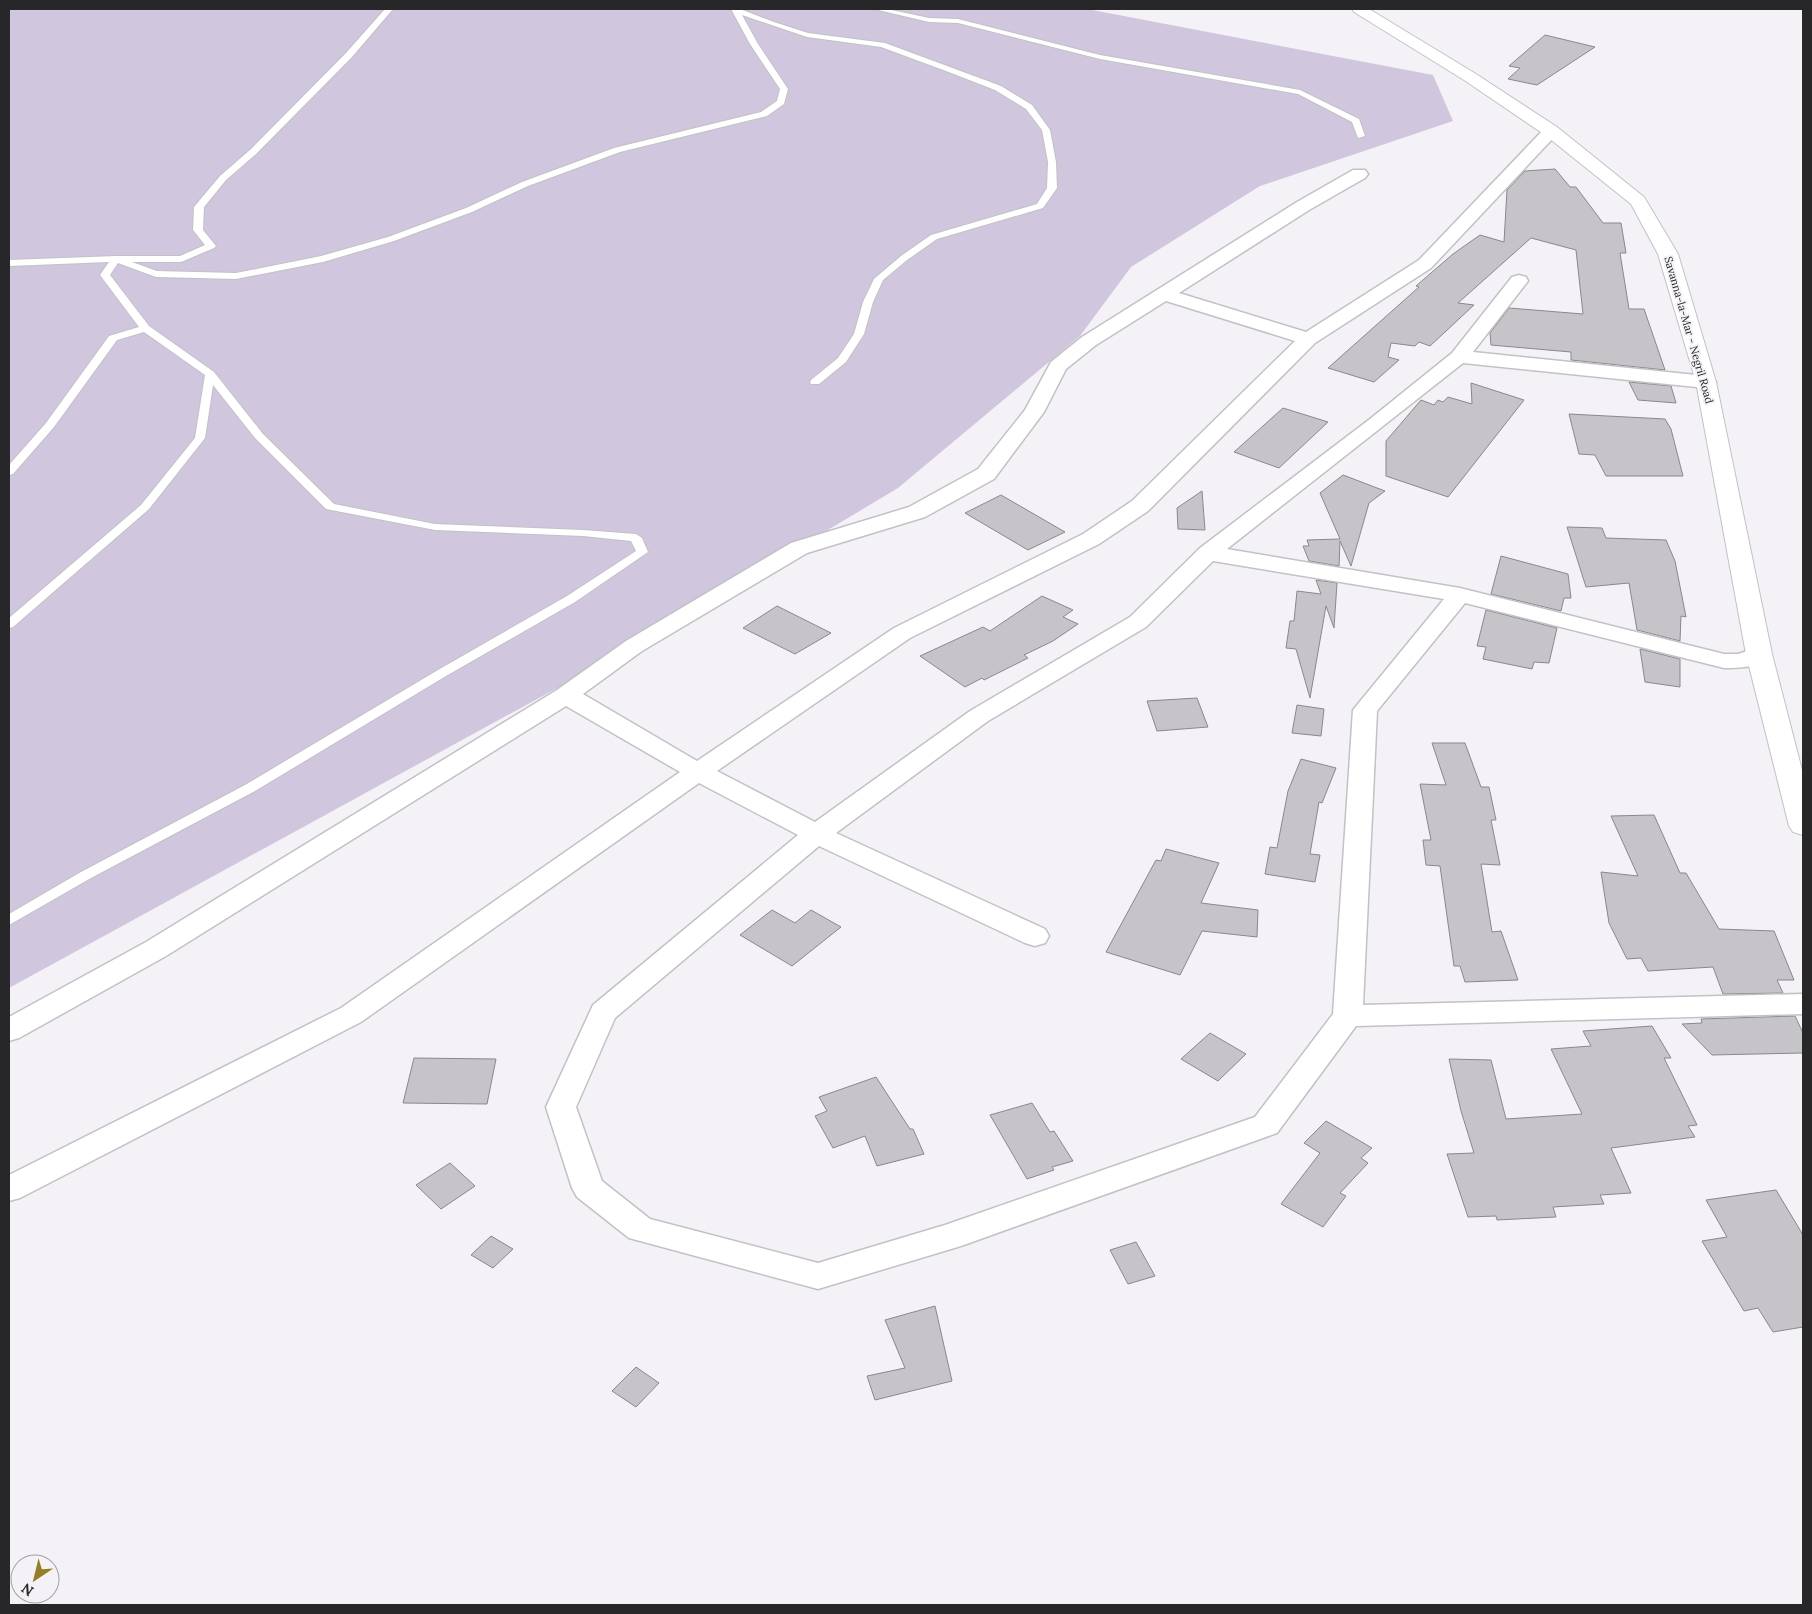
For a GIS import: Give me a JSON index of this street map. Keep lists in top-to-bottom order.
{
  "streets": {
    "main road": ["Savanna-la-Mar - Negril Road"]
  },
  "north": "bottom left"
}
